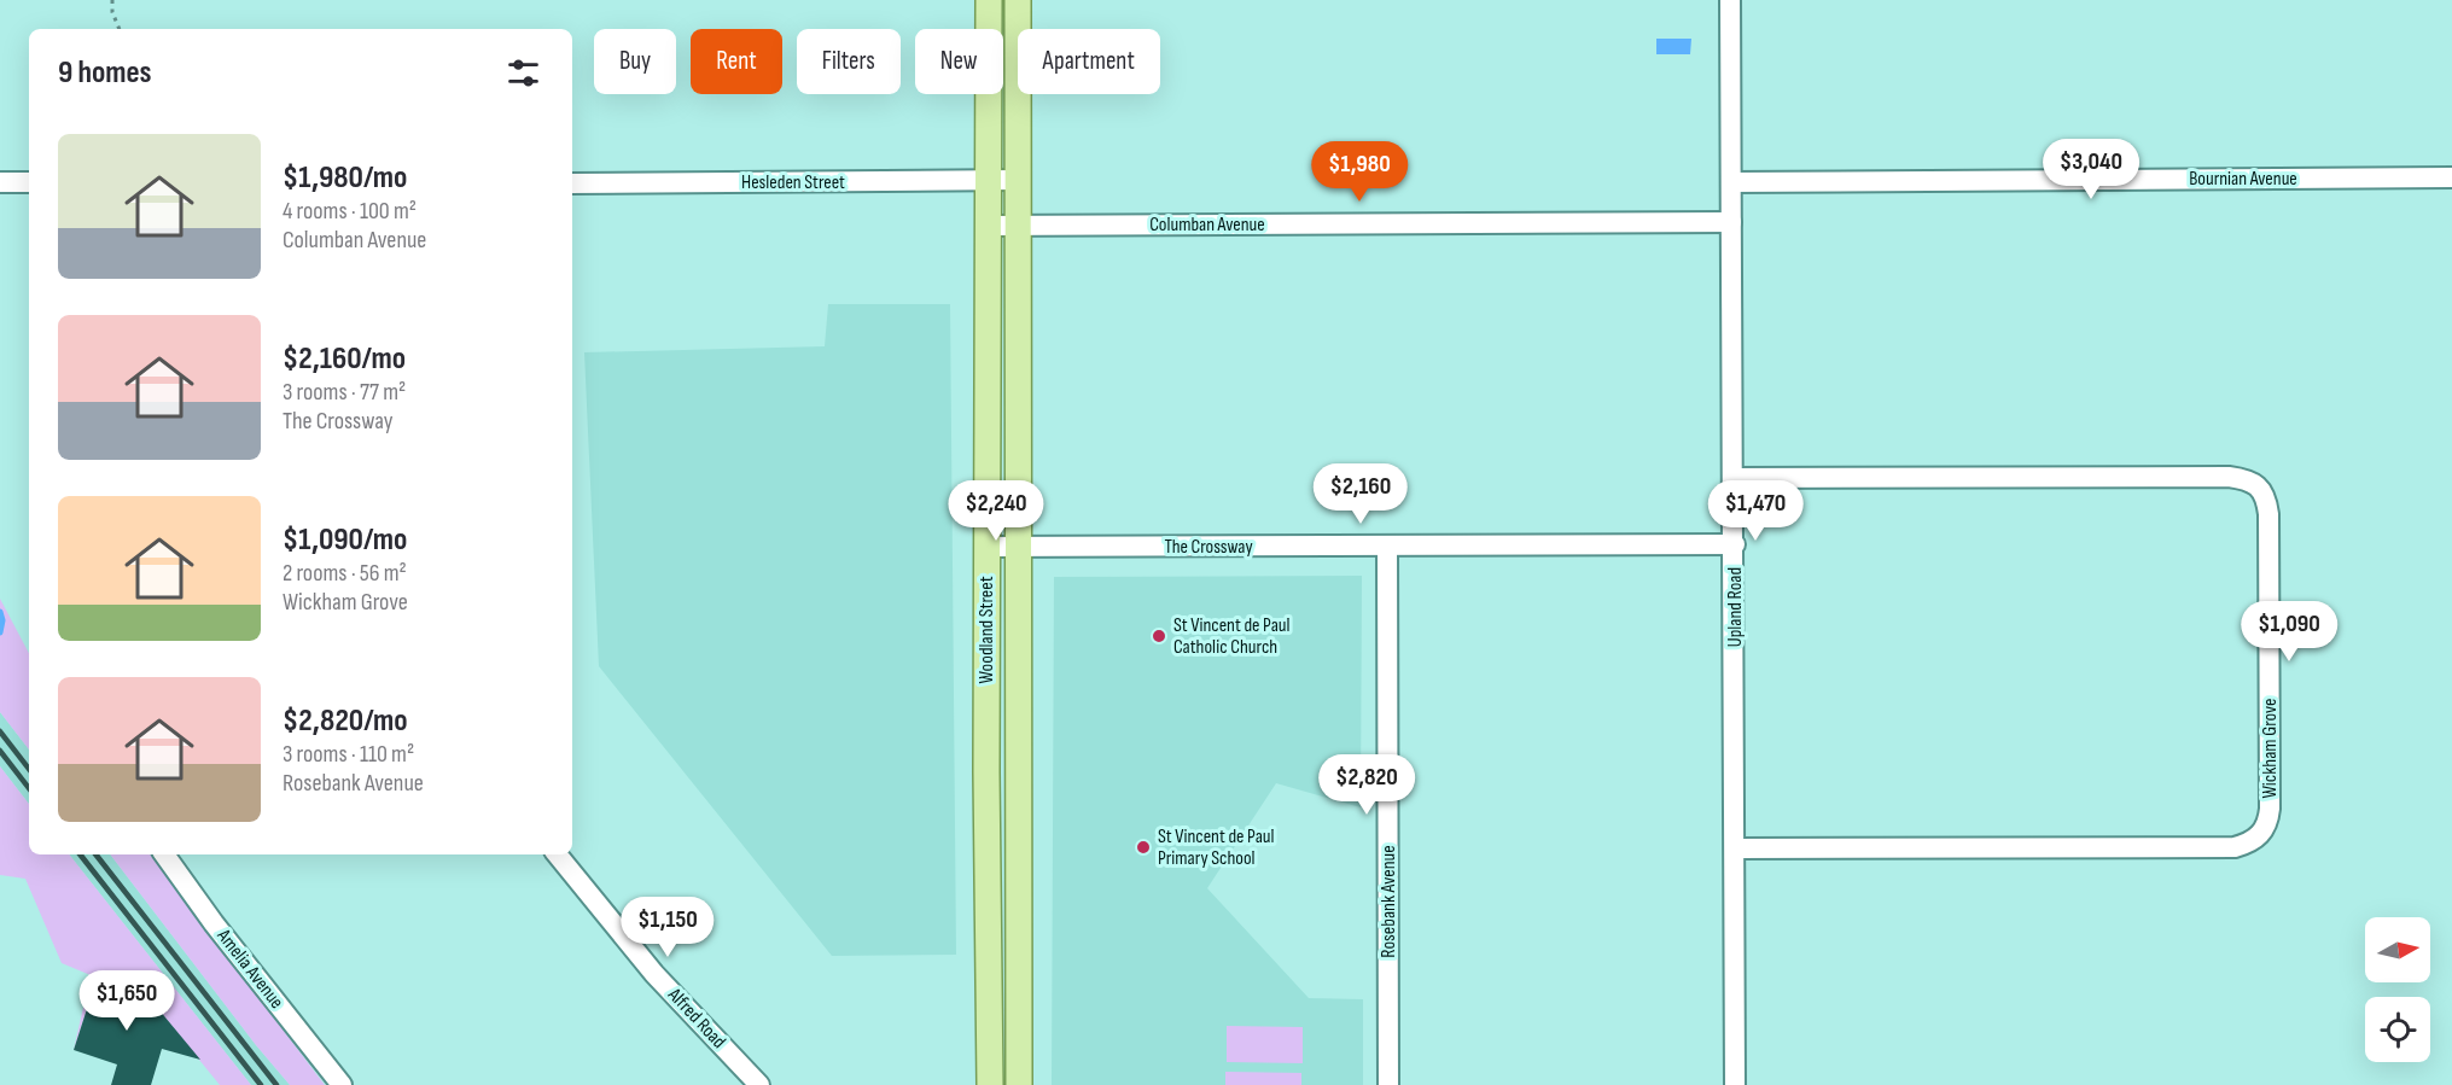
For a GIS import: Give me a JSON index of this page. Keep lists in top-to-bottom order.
{
  "streets": {
    "main road": ["Woodland Street"],
    "street": [
      "Bournian Avenue",
      "Hesleden Street",
      "Columban Avenue",
      "The Crossway",
      "Upland Road",
      "Wickham Grove",
      "Rosebank Avenue",
      "Amelia Avenue",
      "Alfred Road"
    ]
  },
  "crossings": [
    ["Bournian Avenue", "Upland Road"],
    ["Hesleden Street", "Woodland Street"],
    ["Columban Avenue", "Upland Road"],
    ["Columban Avenue", "Woodland Street"],
    ["The Crossway", "Upland Road"],
    ["The Crossway", "Woodland Street"],
    ["The Crossway", "Rosebank Avenue"],
    ["Upland Road", "Wickham Grove"]
  ],
  "places": ["St Vincent de Paul Catholic Church", "St Vincent de Paul Primary School"],
  "north": "right",
  "page": {
    "chip": [
      "Buy",
      "Rent",
      "Filters",
      "New",
      "Apartment"
    ],
    "heading": "9 homes",
    "list": [
      {
        "name": "$1,980/mo",
        "note": "4 rooms · 100 m² · Columban Avenue"
      },
      {
        "name": "$2,160/mo",
        "note": "3 rooms · 77 m² · The Crossway"
      },
      {
        "name": "$1,090/mo",
        "note": "2 rooms · 56 m² · Wickham Grove"
      },
      {
        "name": "$2,820/mo",
        "note": "3 rooms · 110 m² · Rosebank Avenue"
      }
    ],
    "price": [
      "$3,040",
      "$1,980",
      "$2,160",
      "$2,240",
      "$1,470",
      "$1,090",
      "$2,820",
      "$1,150",
      "$1,650"
    ]
  }
}
